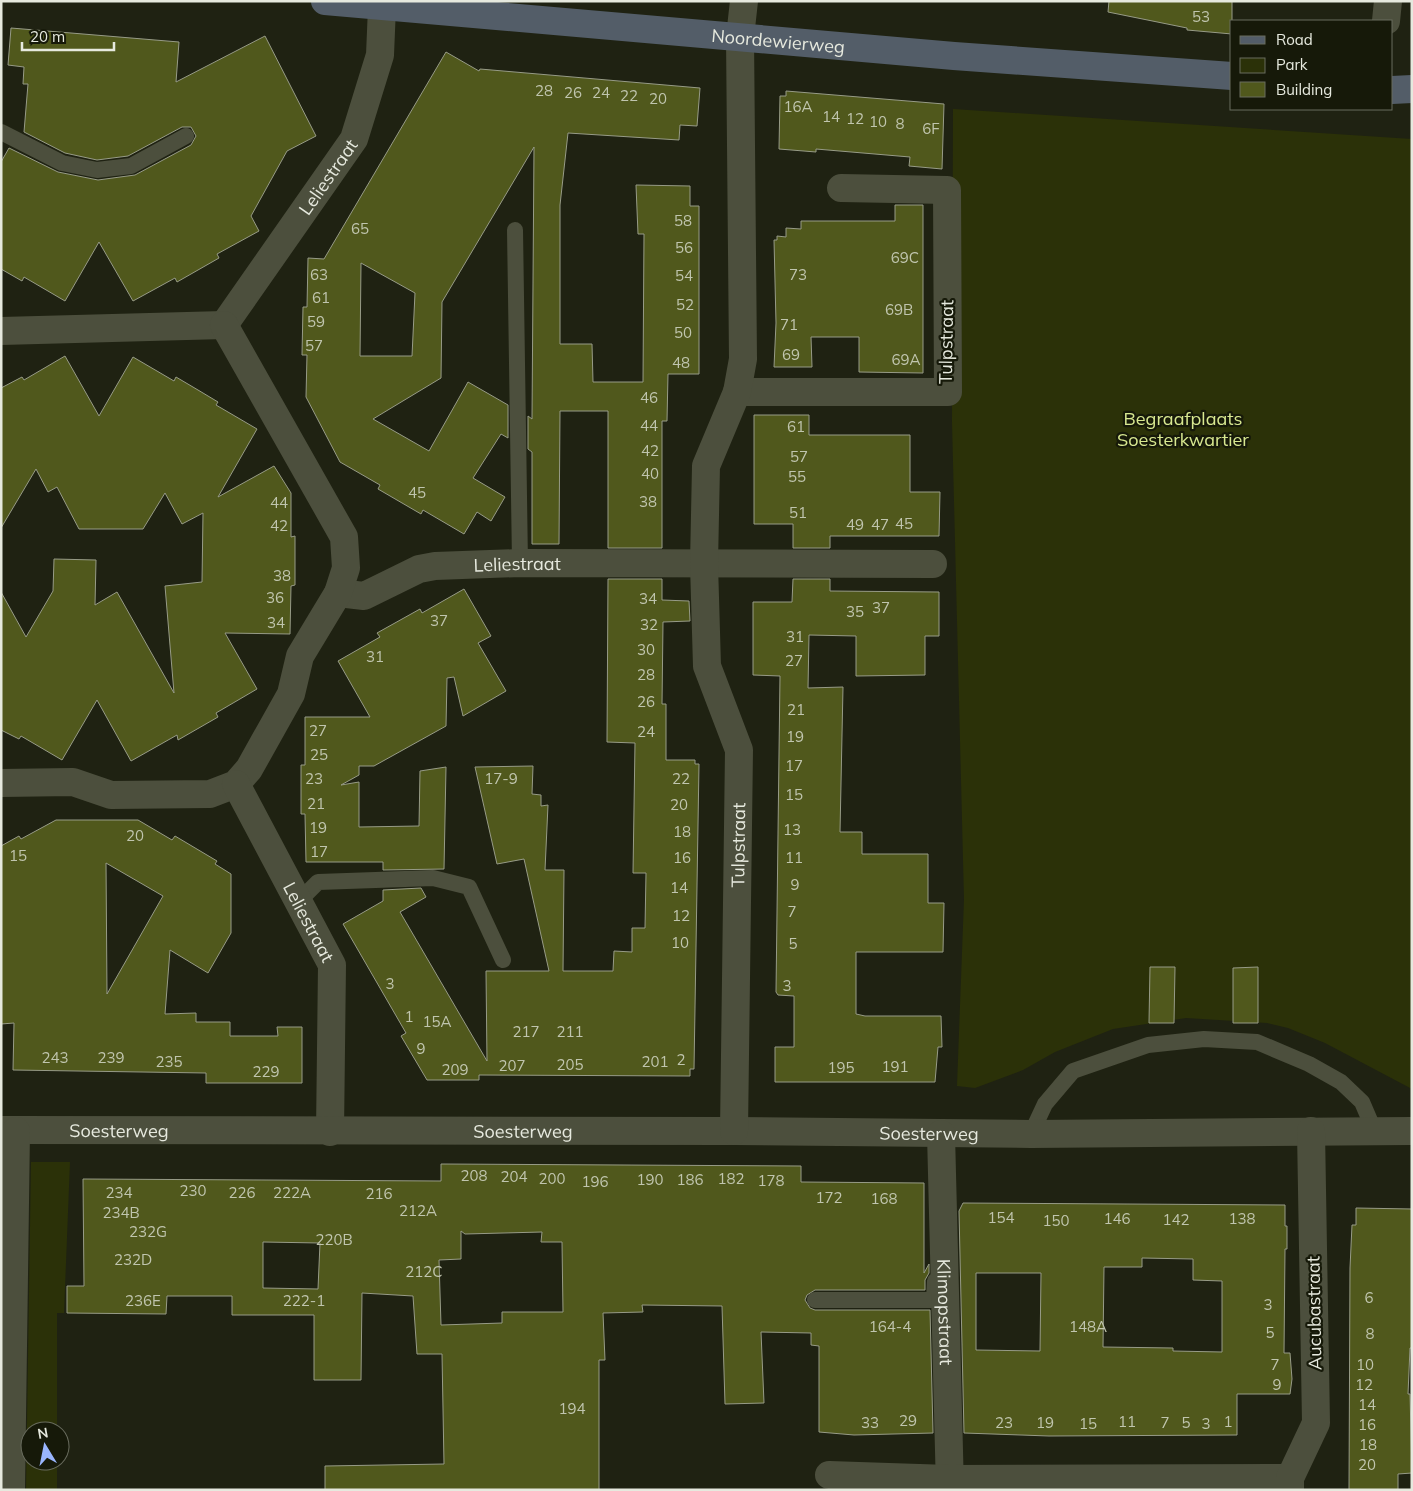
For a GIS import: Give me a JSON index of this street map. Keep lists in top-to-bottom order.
{
  "streets": {
    "street": [
      "Noordewierweg",
      "Leliestraat",
      "Tulpstraat",
      "Soesterweg",
      "Klimopstraat",
      "Aucubastraat"
    ]
  },
  "crossings": [
    ["Noordewierweg", "Leliestraat"],
    ["Noordewierweg", "Tulpstraat"],
    ["Leliestraat", "Tulpstraat"],
    ["Leliestraat", "Soesterweg"],
    ["Tulpstraat", "Soesterweg"],
    ["Soesterweg", "Klimopstraat"],
    ["Soesterweg", "Aucubastraat"]
  ],
  "parks": ["Begraafplaats Soesterkwartier"],
  "house_numbers": [
    "53",
    "28",
    "26",
    "24",
    "22",
    "20",
    "16A",
    "14",
    "12",
    "10",
    "8",
    "6F",
    "58",
    "65",
    "56",
    "69C",
    "63",
    "73",
    "54",
    "61",
    "52",
    "69B",
    "59",
    "71",
    "50",
    "57",
    "69",
    "69A",
    "48",
    "46",
    "44",
    "61",
    "42",
    "57",
    "40",
    "55",
    "45",
    "38",
    "44",
    "51",
    "45",
    "49",
    "47",
    "42",
    "38",
    "36",
    "34",
    "37",
    "35",
    "37",
    "34",
    "32",
    "31",
    "30",
    "31",
    "27",
    "28",
    "26",
    "21",
    "27",
    "24",
    "19",
    "25",
    "17",
    "23",
    "17-9",
    "22",
    "15",
    "21",
    "20",
    "19",
    "13",
    "18",
    "20",
    "17",
    "15",
    "16",
    "11",
    "9",
    "14",
    "7",
    "12",
    "10",
    "5",
    "3",
    "3",
    "1",
    "15A",
    "217",
    "211",
    "9",
    "243",
    "239",
    "2",
    "235",
    "201",
    "205",
    "207",
    "191",
    "195",
    "209",
    "229",
    "208",
    "204",
    "200",
    "182",
    "190",
    "186",
    "178",
    "196",
    "230",
    "234",
    "226",
    "222A",
    "216",
    "172",
    "168",
    "212A",
    "234B",
    "154",
    "146",
    "138",
    "142",
    "150",
    "232G",
    "220B",
    "232D",
    "212C",
    "6",
    "236E",
    "222-1",
    "3",
    "164-4",
    "148A",
    "5",
    "8",
    "7",
    "10",
    "9",
    "12",
    "14",
    "194",
    "29",
    "11",
    "1",
    "33",
    "23",
    "19",
    "7",
    "5",
    "15",
    "3",
    "16",
    "18",
    "20"
  ],
  "legend": ["Road", "Park", "Building"],
  "scale_bar": "20 m",
  "north": "top"
}
